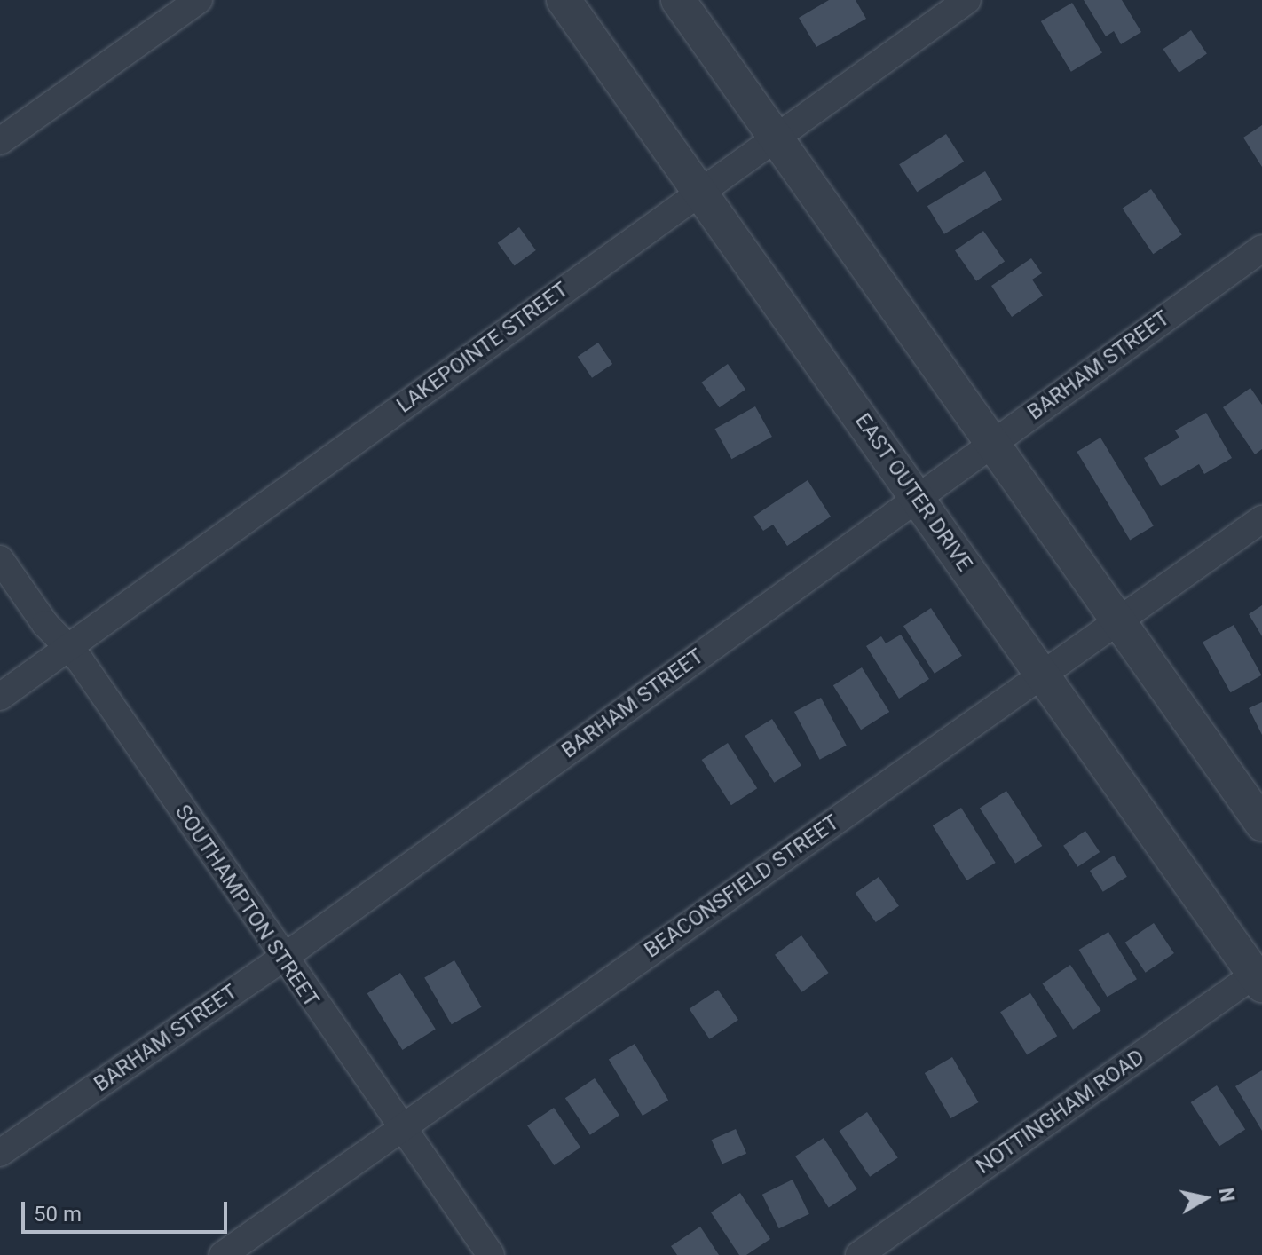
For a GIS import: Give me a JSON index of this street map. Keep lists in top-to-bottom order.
{
  "streets": {
    "street": [
      "LAKEPOINTE STREET",
      "BARHAM STREET",
      "EAST OUTER DRIVE",
      "BEACONSFIELD STREET",
      "SOUTHAMPTON STREET",
      "NOTTINGHAM ROAD"
    ]
  },
  "crossings": [
    ["LAKEPOINTE STREET", "EAST OUTER DRIVE"],
    ["LAKEPOINTE STREET", "SOUTHAMPTON STREET"],
    ["BARHAM STREET", "EAST OUTER DRIVE"],
    ["BARHAM STREET", "SOUTHAMPTON STREET"],
    ["EAST OUTER DRIVE", "BEACONSFIELD STREET"],
    ["EAST OUTER DRIVE", "NOTTINGHAM ROAD"],
    ["BEACONSFIELD STREET", "SOUTHAMPTON STREET"]
  ],
  "scale_bar": "50 m",
  "north": "right"
}
